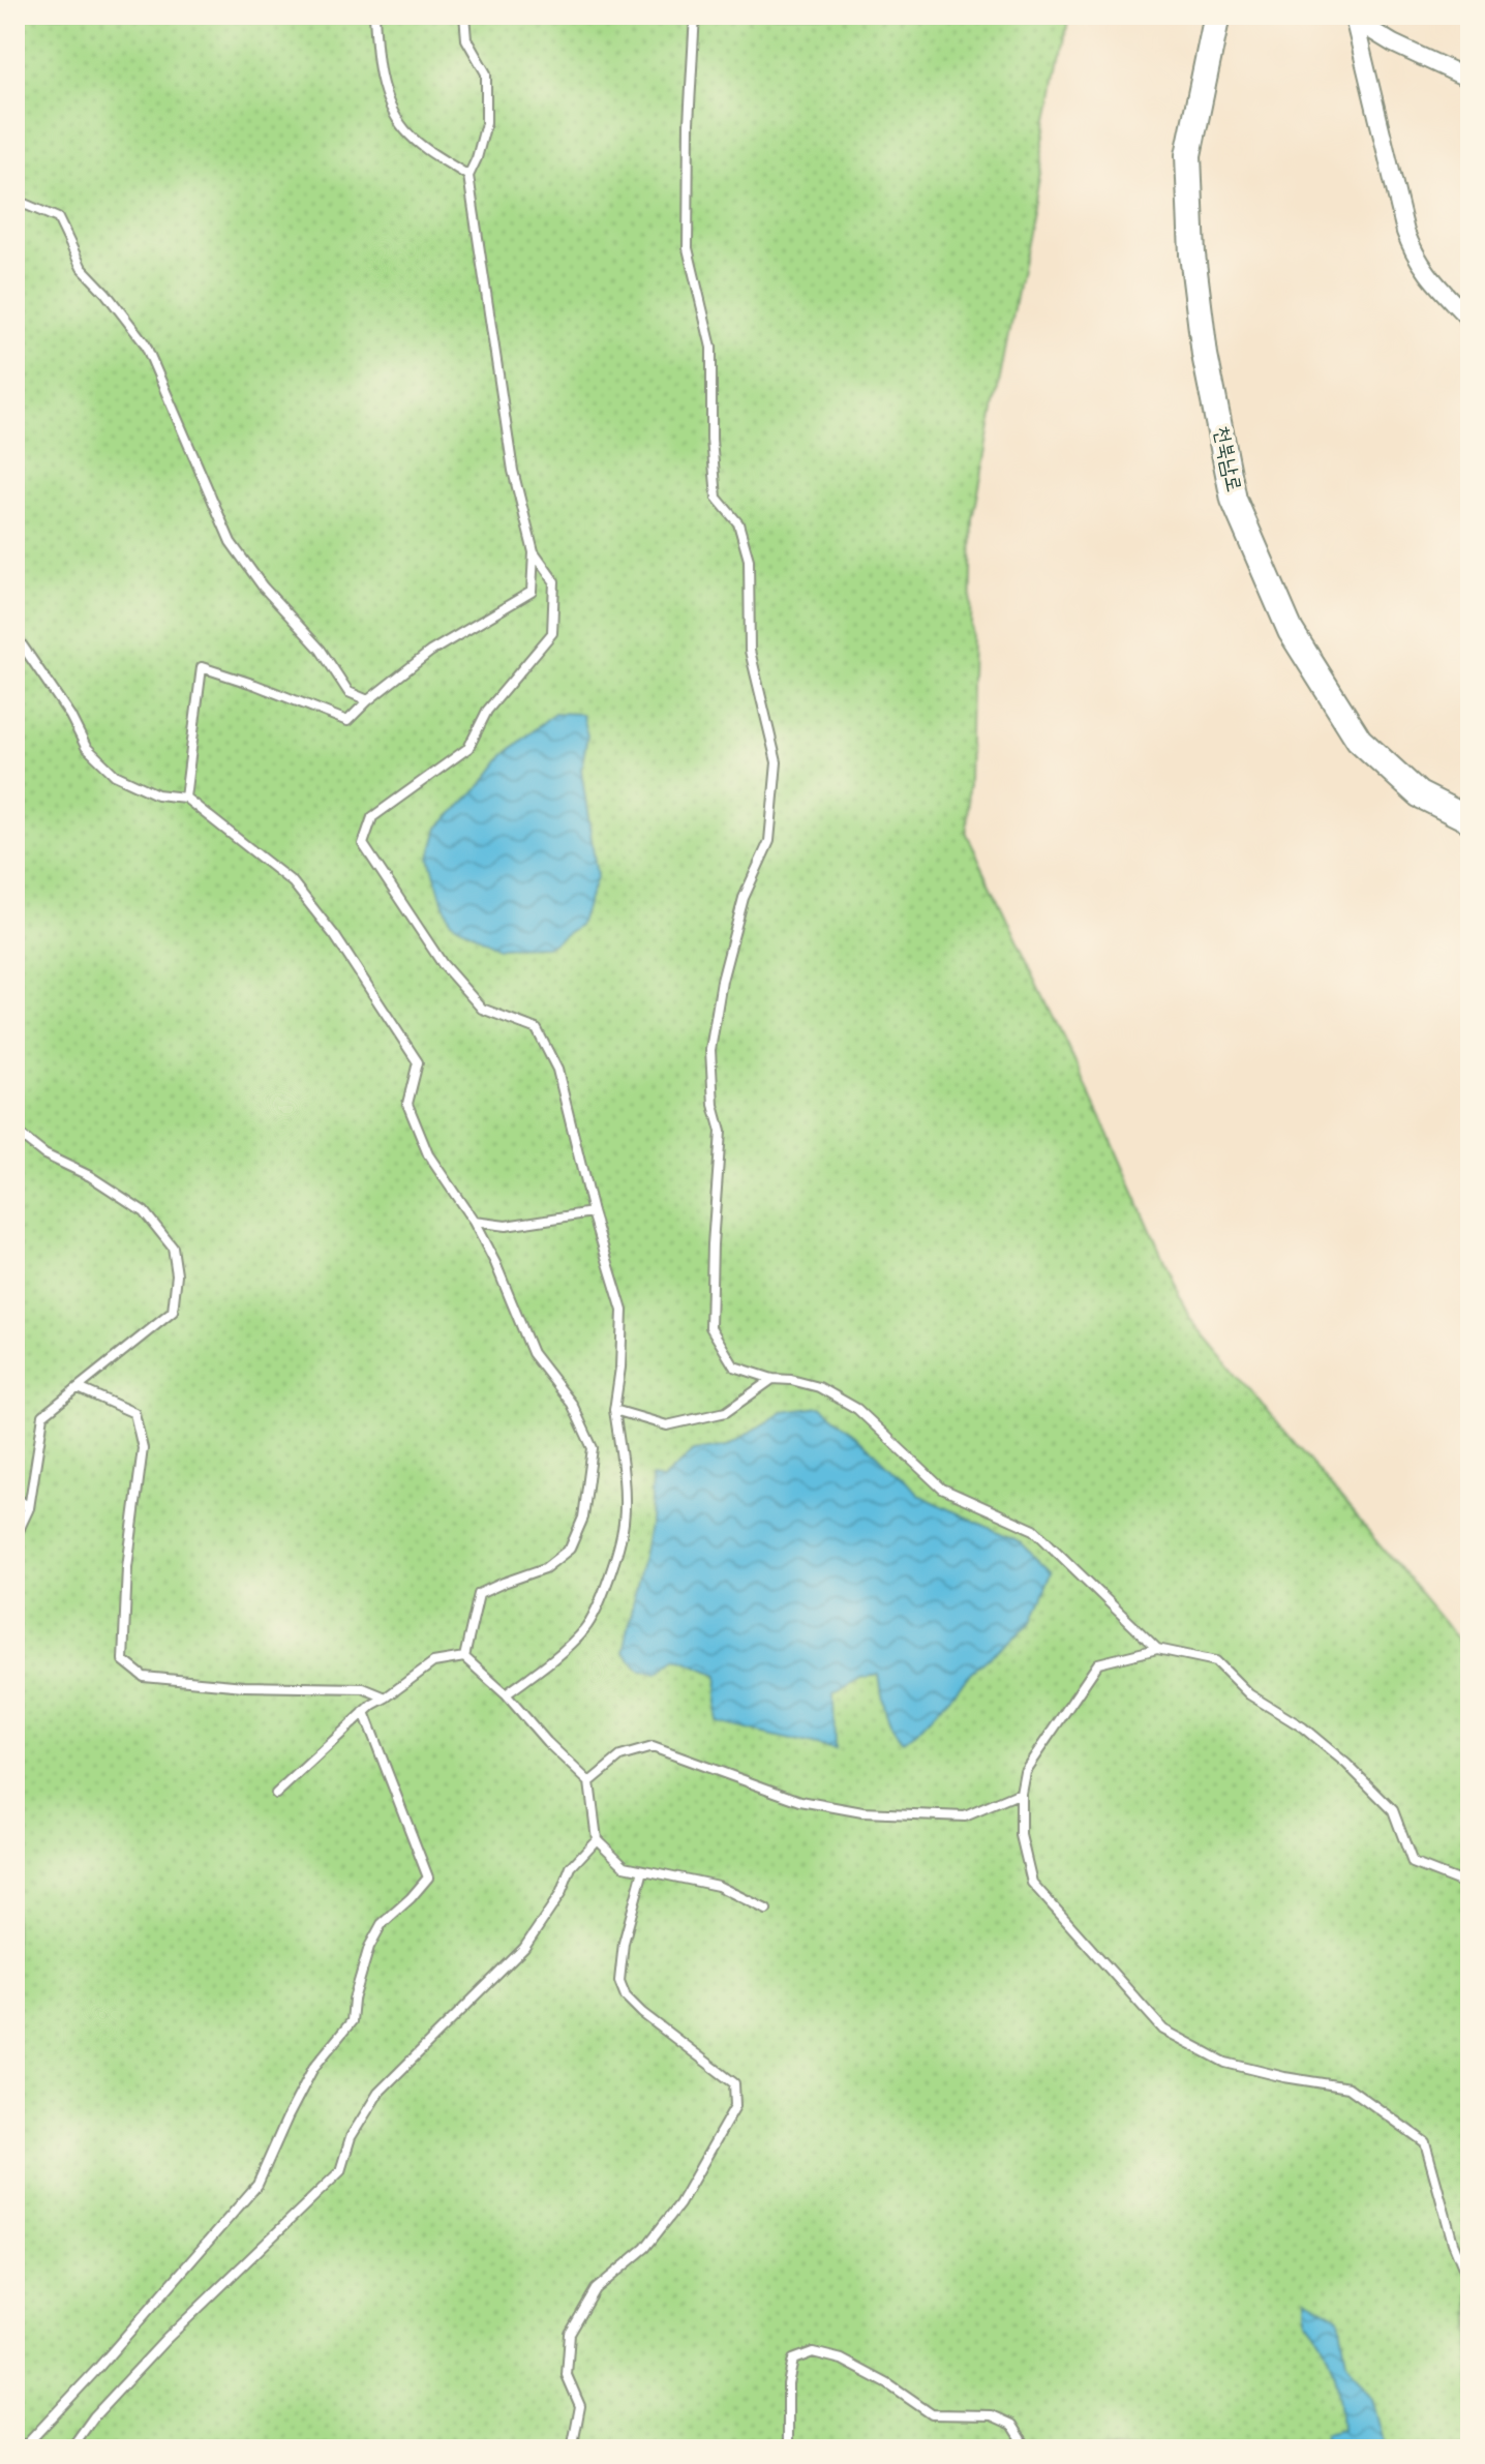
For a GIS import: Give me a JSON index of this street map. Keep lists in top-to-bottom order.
{
  "streets": {
    "main road": ["천북남로"]
  }
}
